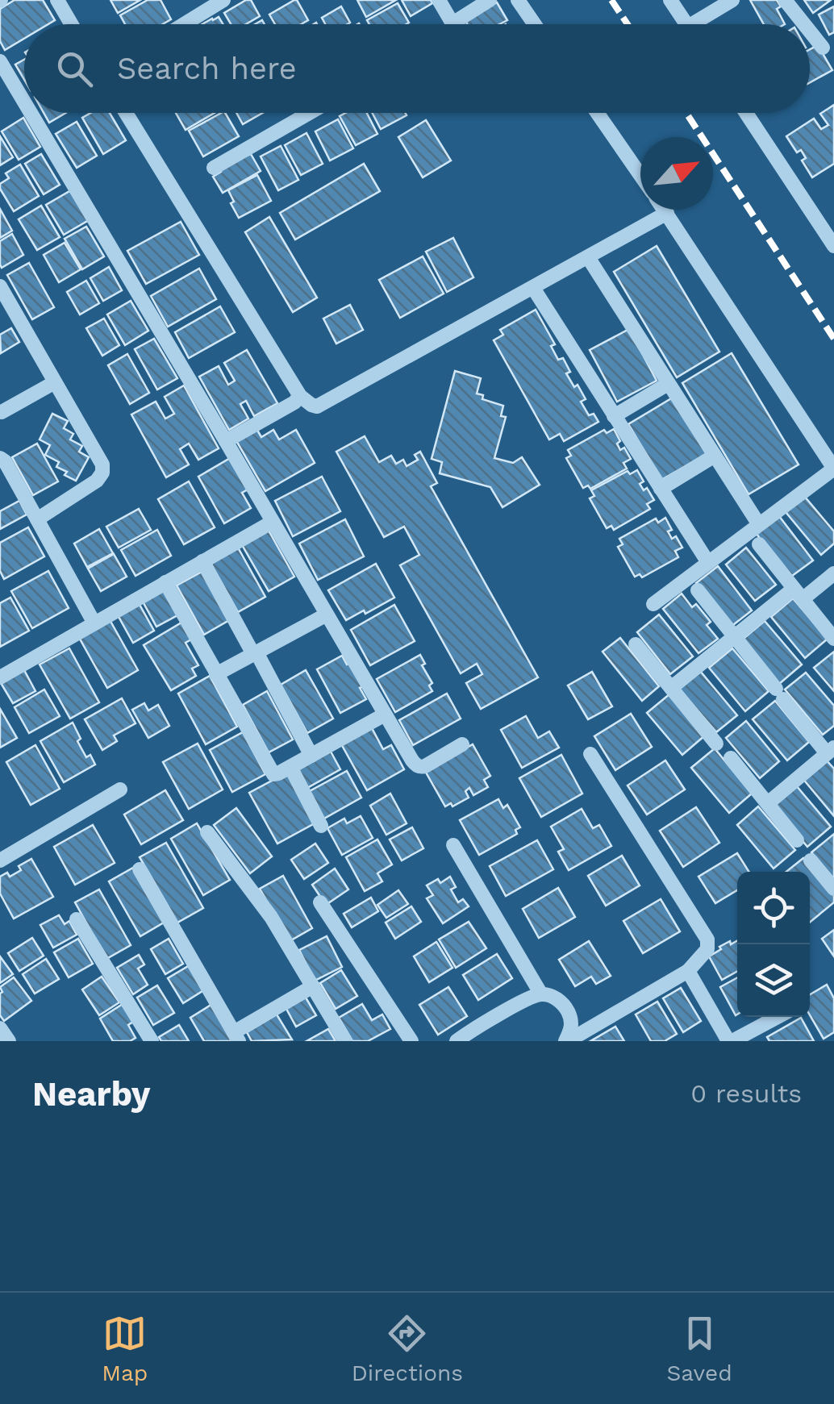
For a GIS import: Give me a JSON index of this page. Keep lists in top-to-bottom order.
{
  "north": "top right",
  "page": {
    "search": "Search here",
    "heading": ["Nearby", "0 results"],
    "nav": ["Map", "Directions", "Saved"]
  }
}
